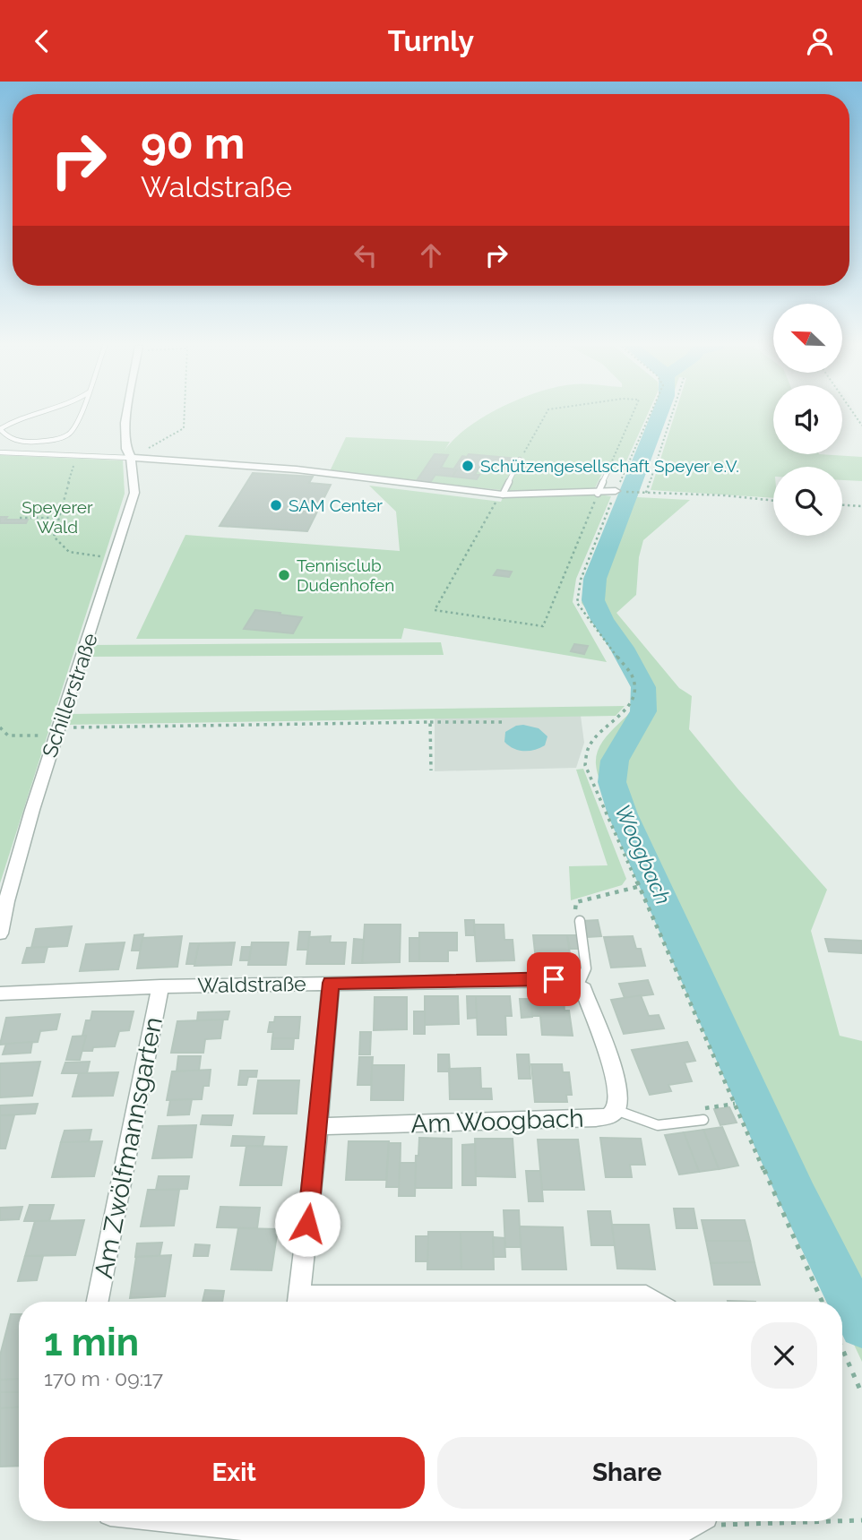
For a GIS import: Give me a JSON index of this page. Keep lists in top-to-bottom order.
{
  "streets": {
    "street": [
      "Schillerstraße",
      "Waldstraße",
      "Am Woogbach",
      "Am Zwölfmannsgarten"
    ]
  },
  "crossings": [
    ["Waldstraße", "Am Zwölfmannsgarten"]
  ],
  "water": ["Woogbach"],
  "parks": ["Speyerer Wald"],
  "places": ["Schützengesellschaft Speyer e.V.", "SAM Center", "Tennisclub Dudenhofen"],
  "north": "top left",
  "page": {
    "header": "Turnly",
    "turn": ["90 m", "Waldstraße"],
    "heading": ["1 min", "170 m · 09:17"],
    "buttons": ["Exit", "Share"]
  }
}
